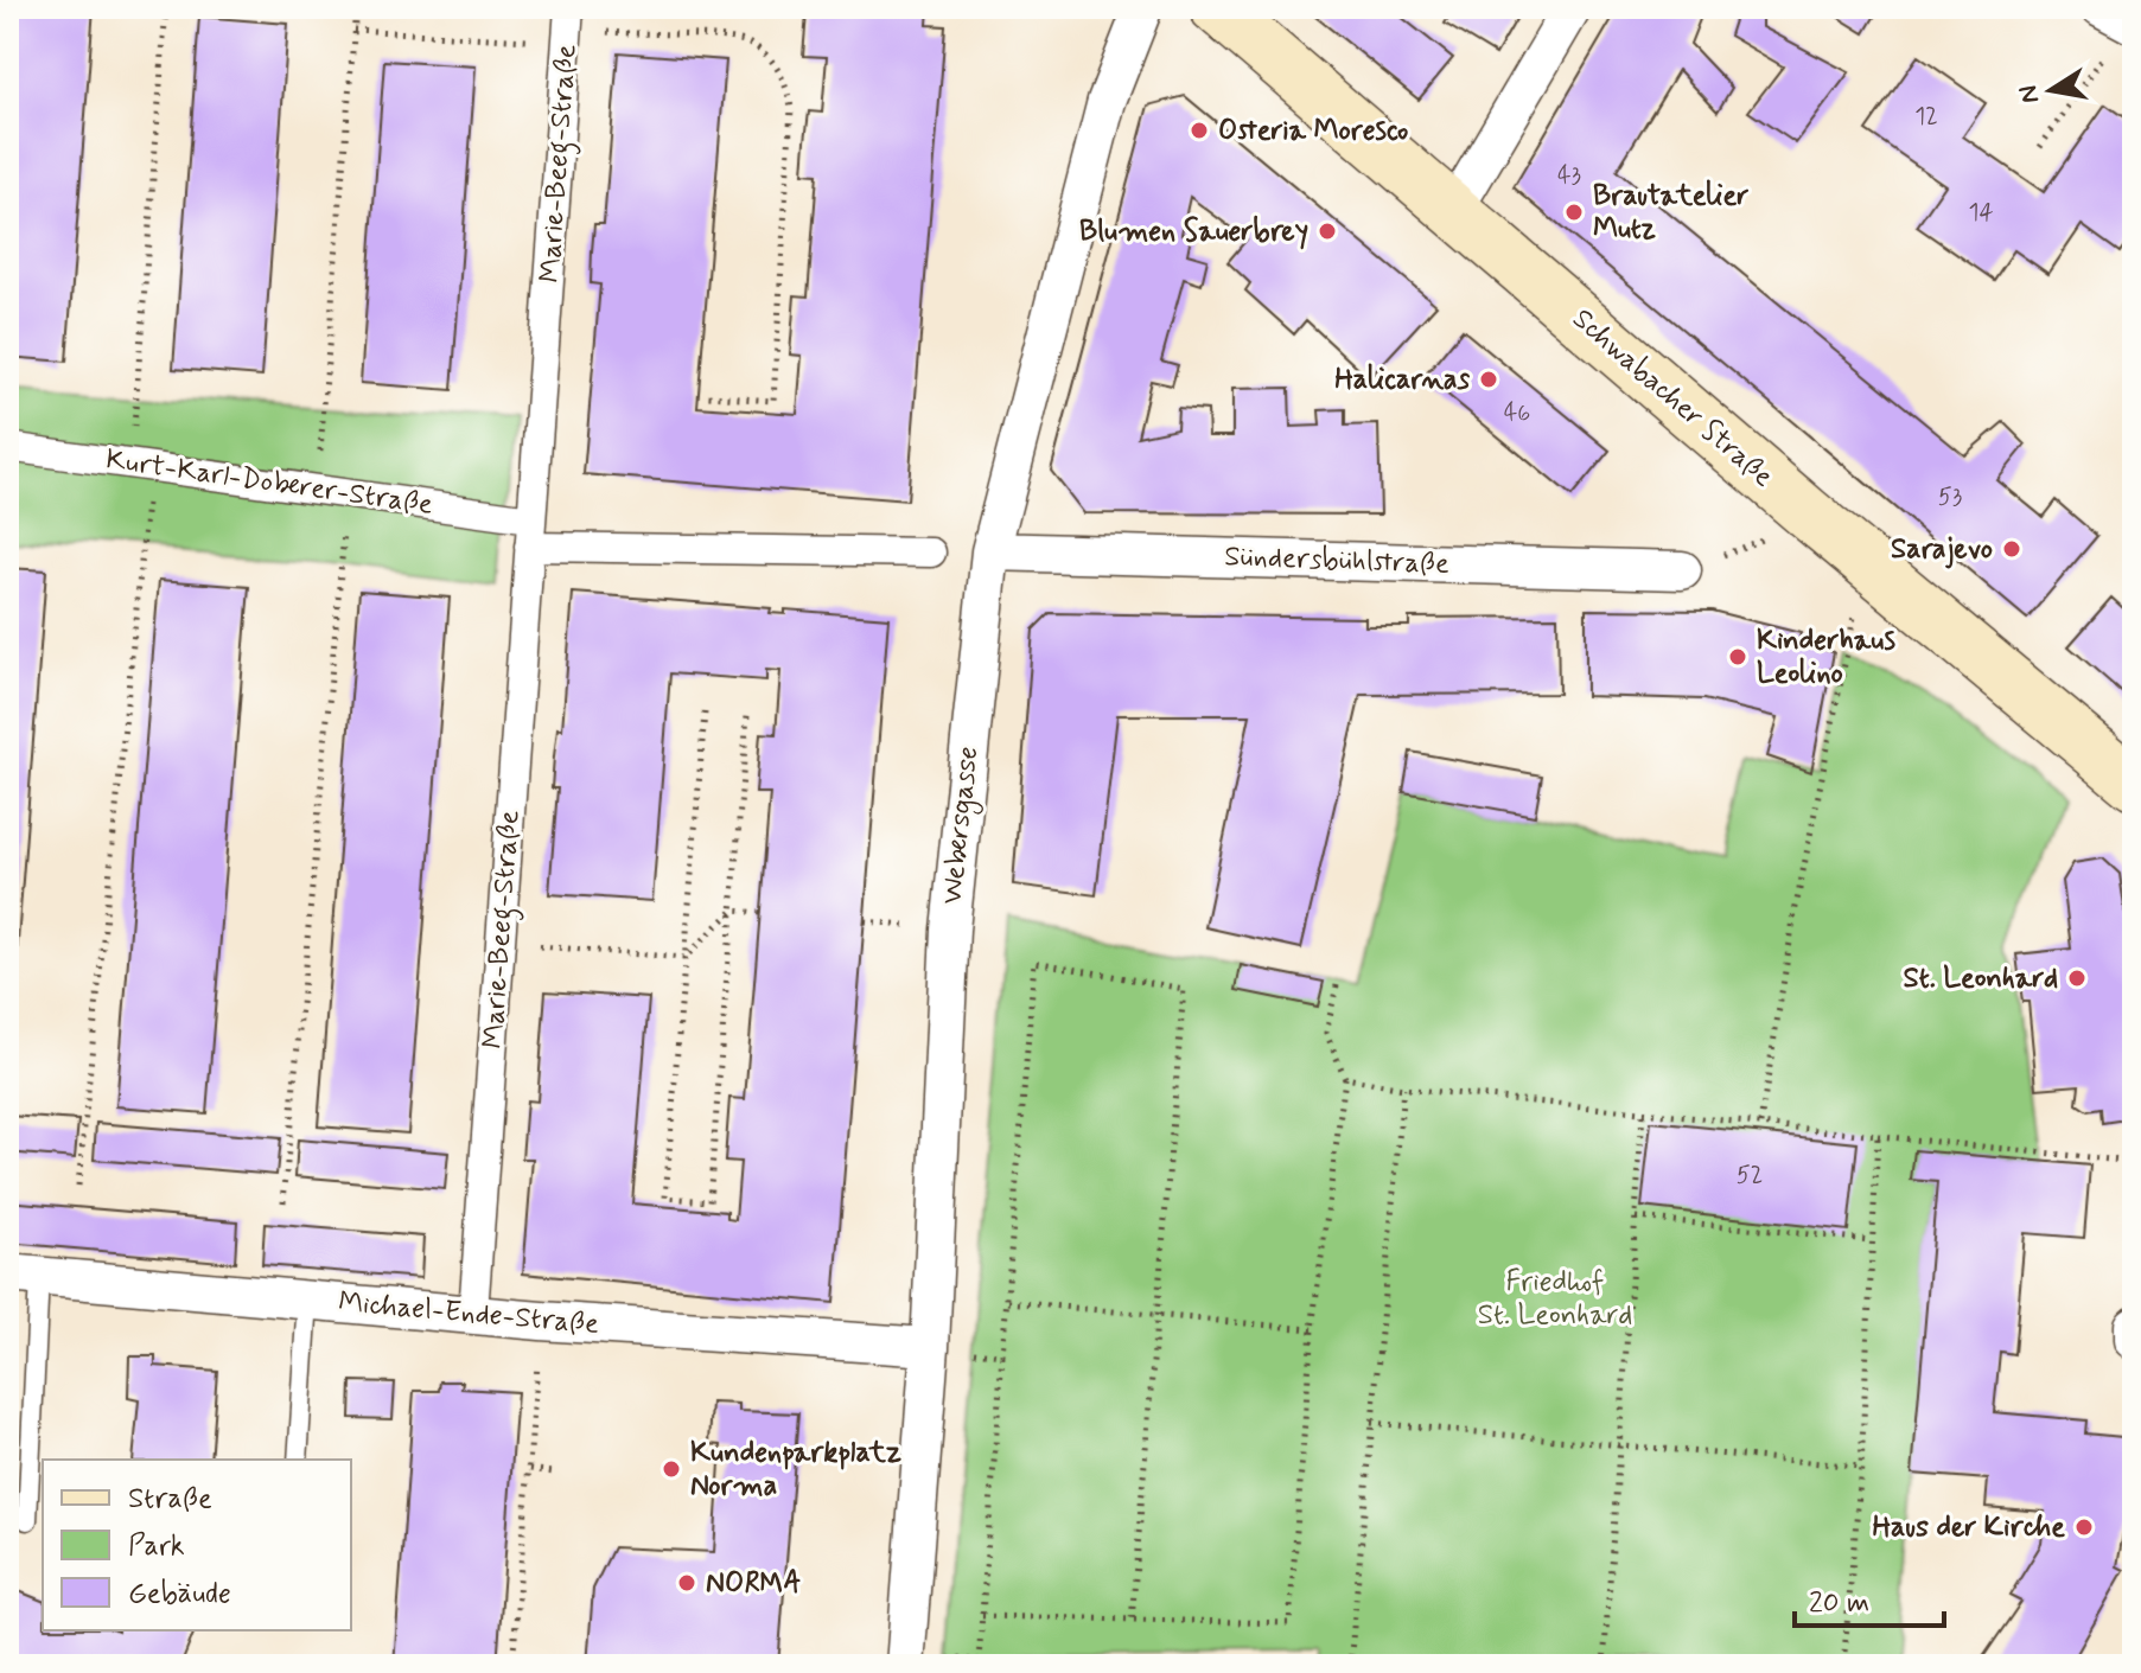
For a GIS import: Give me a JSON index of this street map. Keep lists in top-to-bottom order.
{
  "streets": {
    "main road": ["Schwabacher Straße"],
    "street": [
      "Marie-Beeg-Straße",
      "Kurt-Karl-Doberer-Straße",
      "Sündersbühlstraße",
      "Webersgasse",
      "Michael-Ende-Straße"
    ]
  },
  "crossings": [
    ["Marie-Beeg-Straße", "Kurt-Karl-Doberer-Straße"],
    ["Marie-Beeg-Straße", "Michael-Ende-Straße"],
    ["Sündersbühlstraße", "Webersgasse"],
    ["Webersgasse", "Michael-Ende-Straße"]
  ],
  "parks": ["Friedhof St. Leonhard"],
  "places": [
    "Osteria Moresco",
    "Brautatelier Mutz",
    "Blumen Sauerbrey",
    "Halicarnas",
    "Sarajevo",
    "Kinderhaus Leolino",
    "St. Leonhard",
    "Kundenparkplatz Norma",
    "Haus der Kirche",
    "NORMA"
  ],
  "house_numbers": [
    "12",
    "43",
    "14",
    "46",
    "53",
    "52"
  ],
  "legend": ["Straße", "Park", "Gebäude"],
  "scale_bar": "20 m",
  "north": "left"
}
